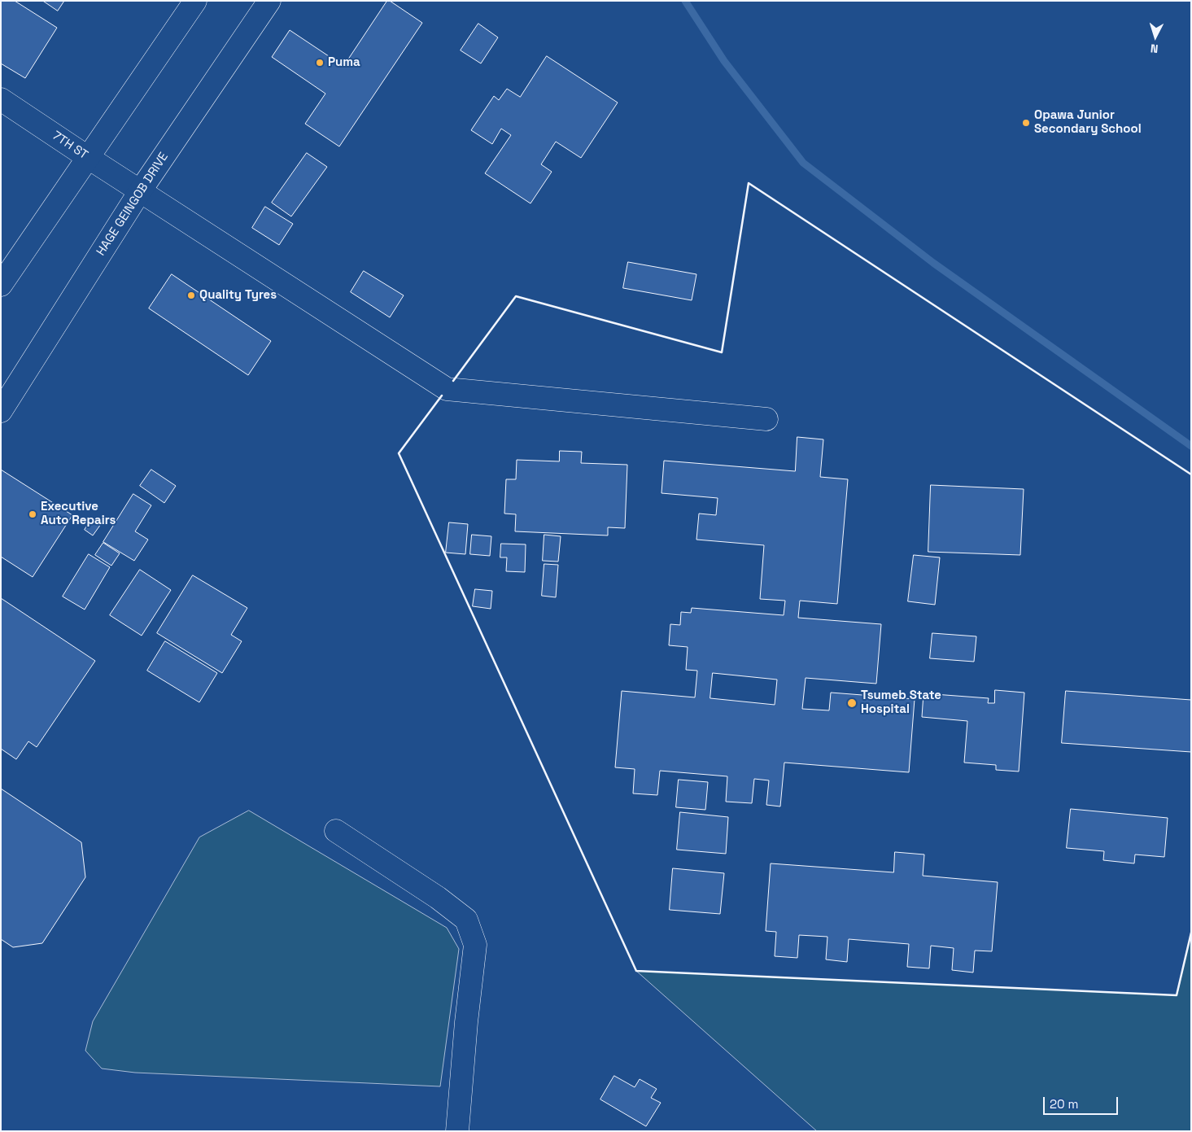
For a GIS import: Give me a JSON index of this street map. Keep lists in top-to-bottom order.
{
  "streets": {
    "main road": ["7TH ST", "HAGE GEINGOB DRIVE"]
  },
  "crossings": [
    ["7TH ST", "HAGE GEINGOB DRIVE"]
  ],
  "places": [
    "Puma",
    "Opawa Junior Secondary School",
    "Quality Tyres",
    "Executive Auto Repairs",
    "Tsumeb State Hospital"
  ],
  "scale_bar": "20 m",
  "north": "bottom"
}
